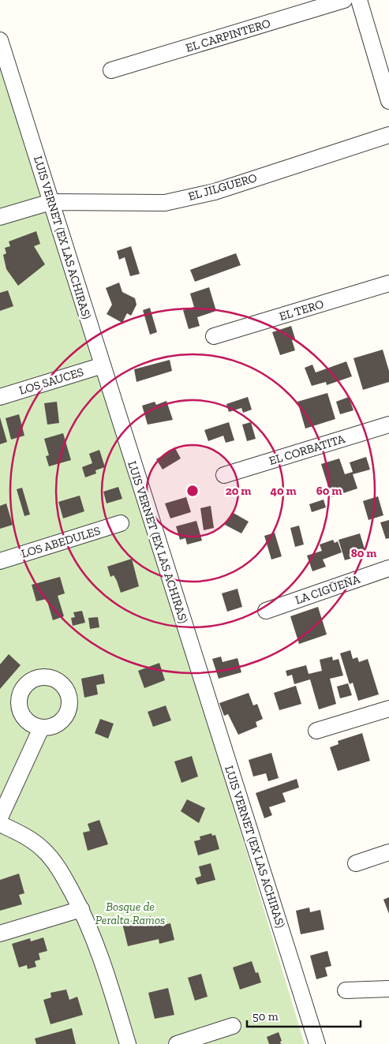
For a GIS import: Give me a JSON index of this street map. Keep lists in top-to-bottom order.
{
  "streets": {
    "street": [
      "EL CARPINTERO",
      "EL JILGUERO",
      "LUIS VERNET (EX LAS ACHIRAS)",
      "EL TERO",
      "LOS SAUCES",
      "EL CORBATITA",
      "LOS ABEDULES",
      "LA CIGÜEÑA"
    ]
  },
  "crossings": [
    ["EL JILGUERO", "LUIS VERNET (EX LAS ACHIRAS)"],
    ["LUIS VERNET (EX LAS ACHIRAS)", "LOS SAUCES"]
  ],
  "parks": ["Bosque de Peralta Ramos"],
  "scale_bar": "50 m",
  "rings": [
    "20 m",
    "40 m",
    "60 m",
    "80 m"
  ]
}
